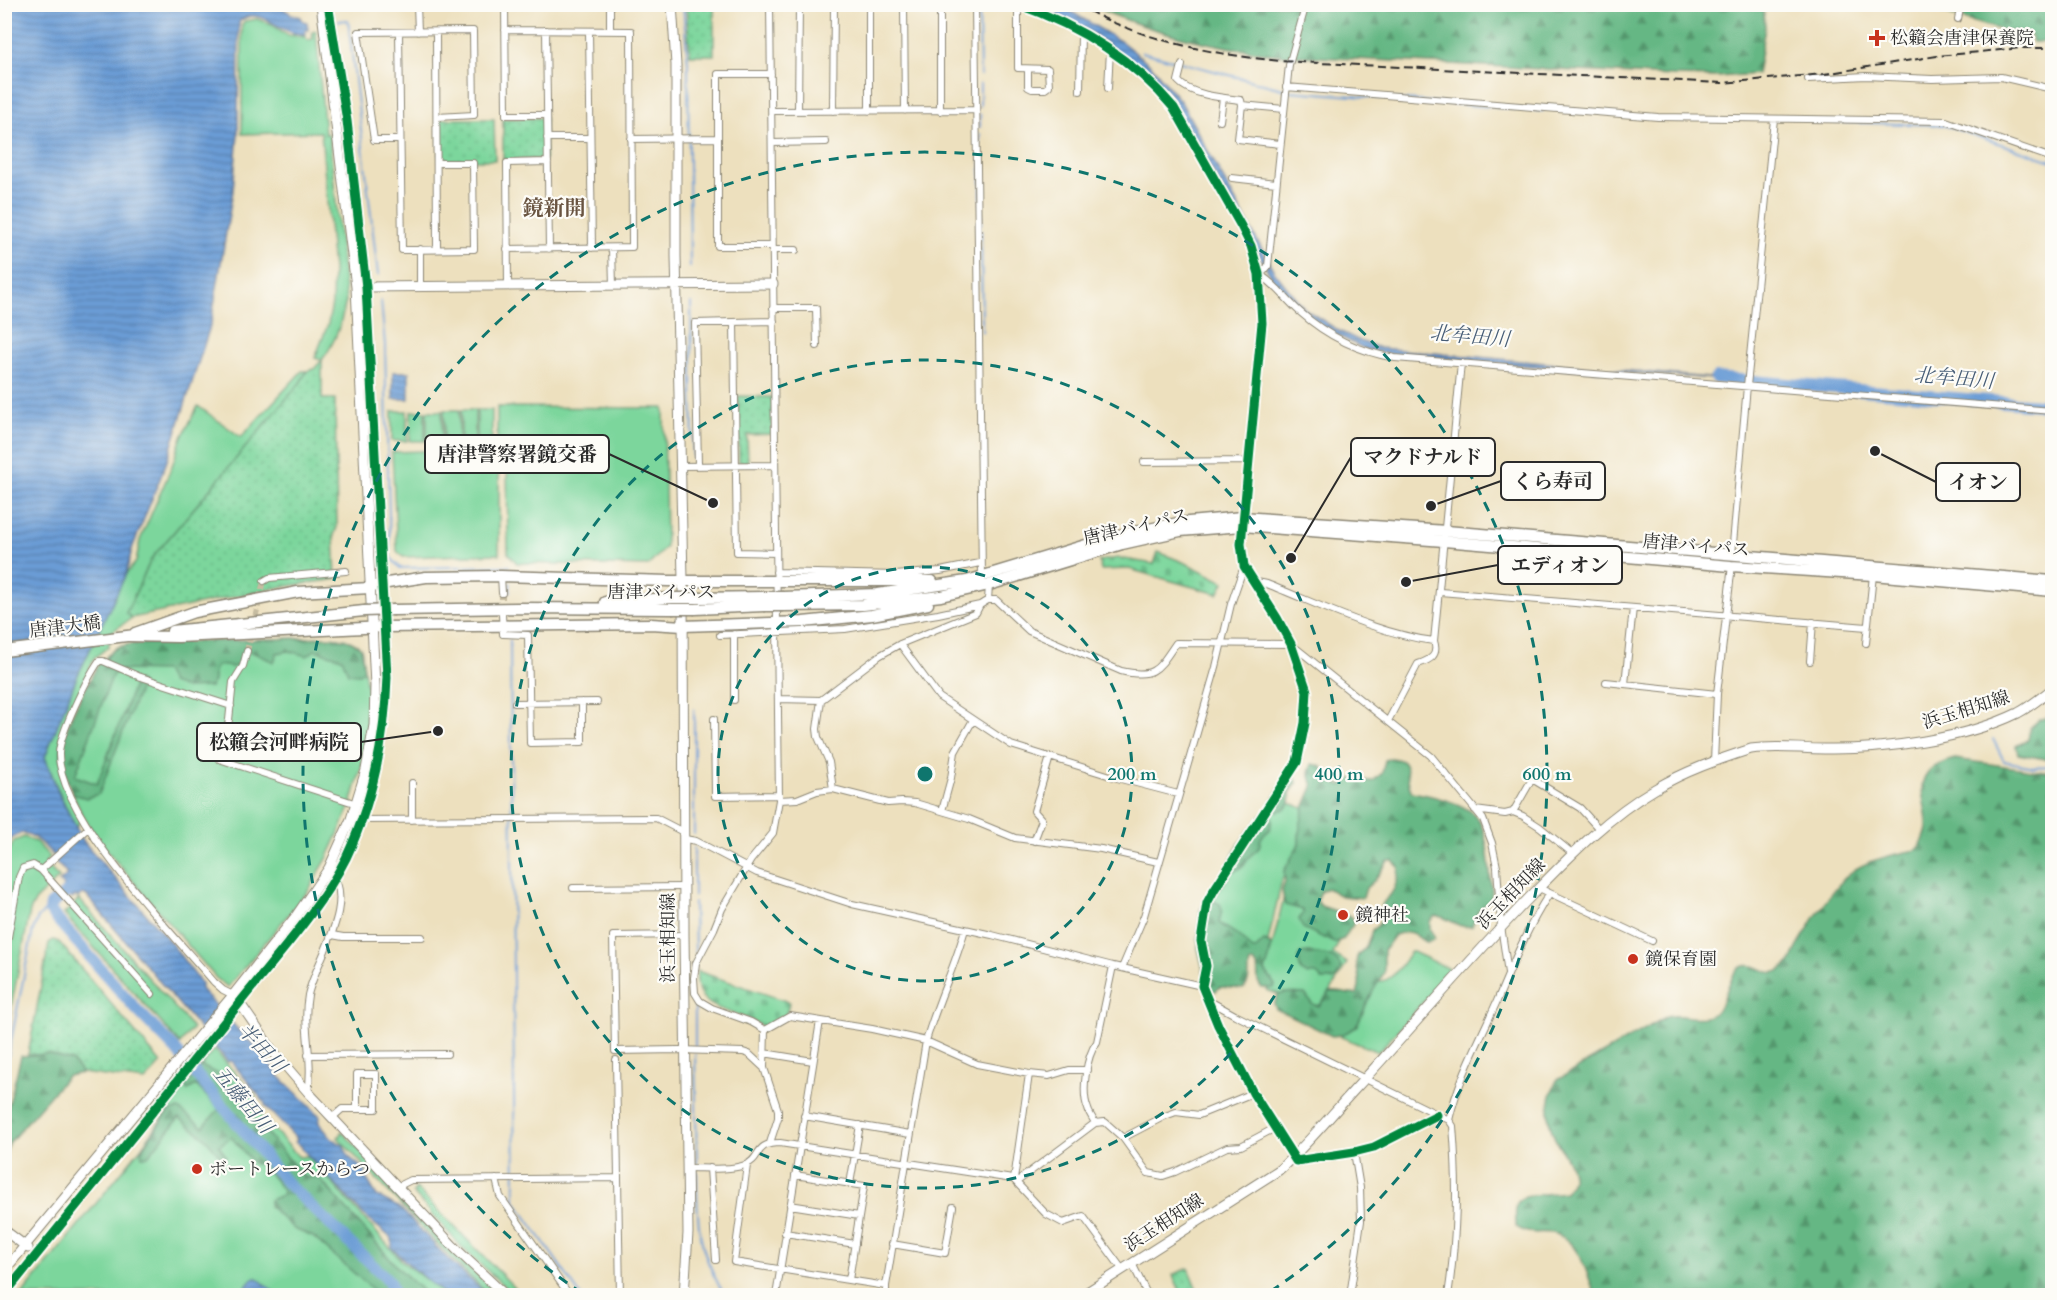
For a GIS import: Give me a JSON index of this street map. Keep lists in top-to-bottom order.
{
  "streets": {
    "highway": ["唐津バイパス", "唐津大橋"],
    "street": ["浜玉相知線"]
  },
  "crossings": [
    ["唐津バイパス", "唐津大橋"]
  ],
  "districts": ["鏡新開"],
  "water": ["北牟田川", "半田川", "五藤田川"],
  "places": {
    "health": ["松籟会唐津保養院"],
    "other": [
      "イオン",
      "唐津警察署鏡交番",
      "くら寿司",
      "マクドナルド",
      "エディオン",
      "松籟会河畔病院",
      "鏡神社",
      "鏡保育園",
      "ボートレースからつ"
    ]
  },
  "rings": ["200 m", "400 m", "600 m"]
}
